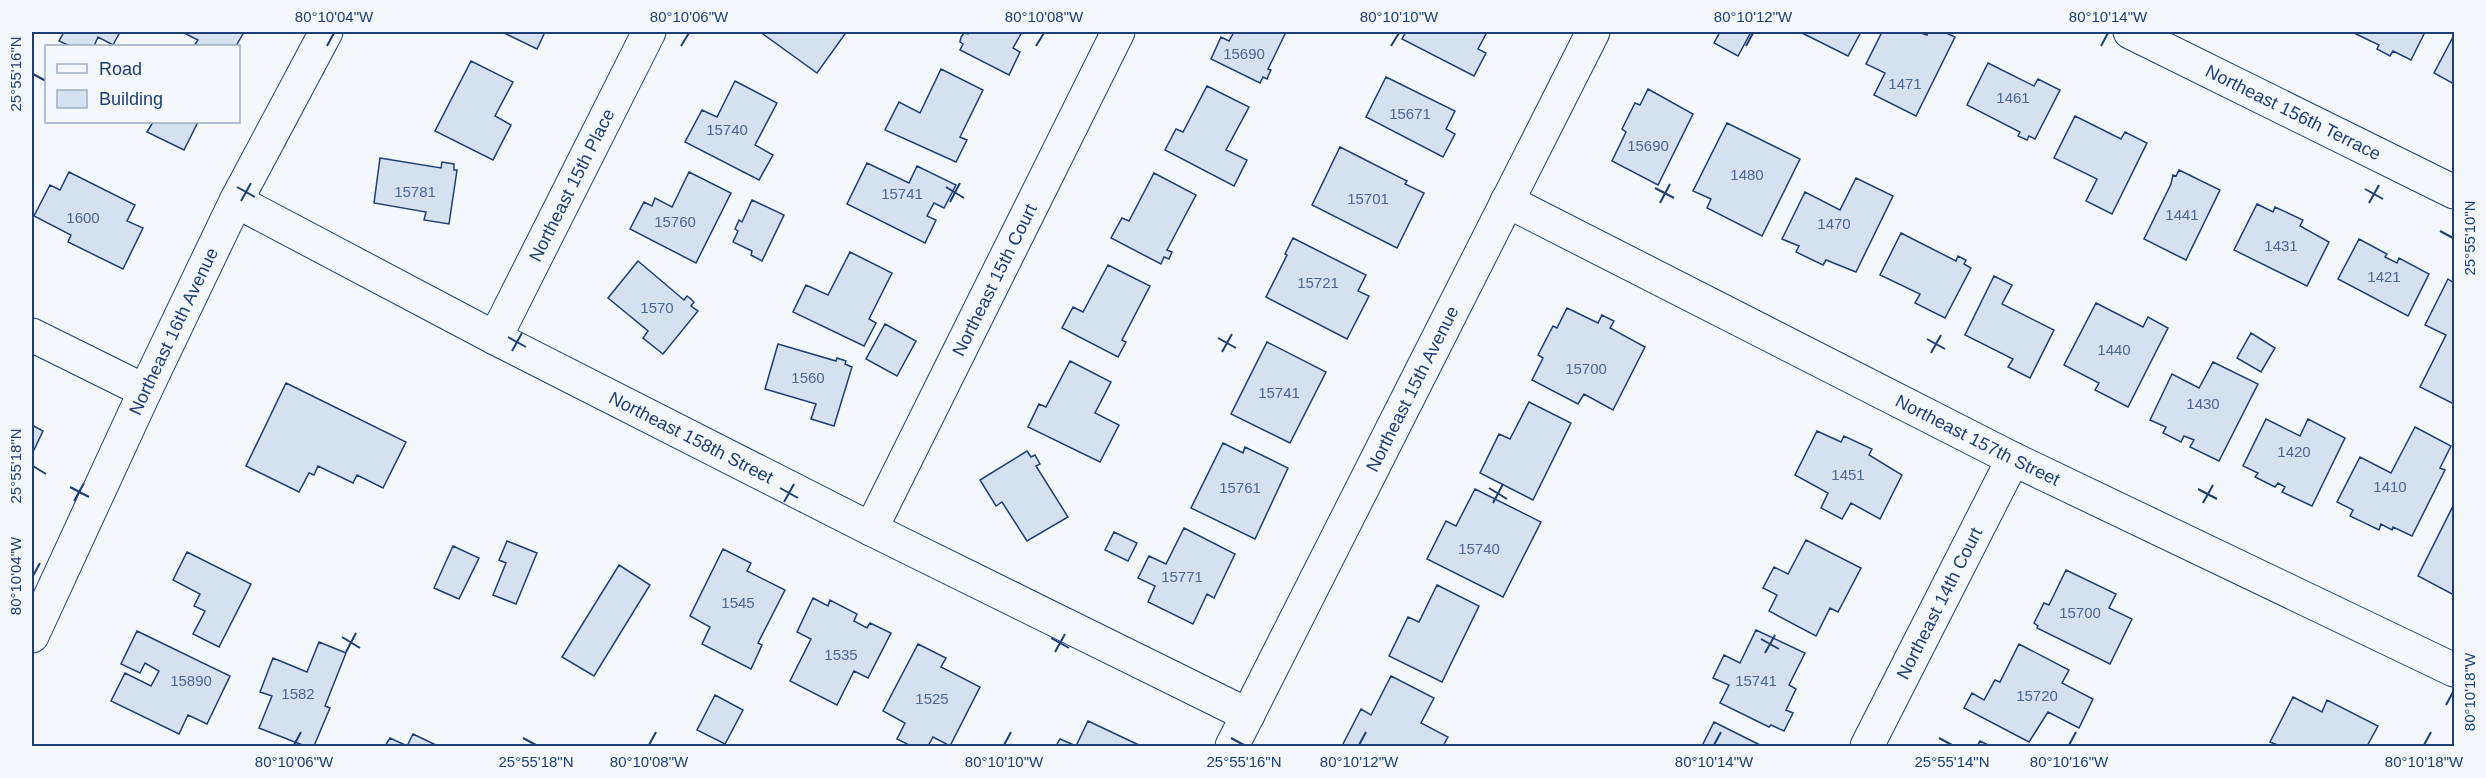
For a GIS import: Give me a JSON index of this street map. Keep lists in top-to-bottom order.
{
  "streets": {
    "street": [
      "Northeast 156th Terrace",
      "Northeast 15th Place",
      "Northeast 15th Court",
      "Northeast 16th Avenue",
      "Northeast 15th Avenue",
      "Northeast 158th Street",
      "Northeast 157th Street",
      "Northeast 14th Court"
    ]
  },
  "crossings": [
    ["Northeast 15th Place", "Northeast 158th Street"],
    ["Northeast 15th Court", "Northeast 158th Street"],
    ["Northeast 16th Avenue", "Northeast 158th Street"],
    ["Northeast 15th Avenue", "Northeast 158th Street"],
    ["Northeast 15th Avenue", "Northeast 157th Street"],
    ["Northeast 157th Street", "Northeast 14th Court"]
  ],
  "house_numbers": [
    "15690",
    "1471",
    "1461",
    "15671",
    "15740",
    "15690",
    "1480",
    "15781",
    "15741",
    "15701",
    "1441",
    "1600",
    "15760",
    "1470",
    "1431",
    "1421",
    "15721",
    "1570",
    "1440",
    "15700",
    "1560",
    "15741",
    "1430",
    "1420",
    "1451",
    "1410",
    "15761",
    "15740",
    "15771",
    "1545",
    "15700",
    "1535",
    "15890",
    "15741",
    "1582",
    "15720",
    "1525"
  ],
  "legend": ["Road", "Building"],
  "coordinates": [
    "80°10'04\"W",
    "80°10'06\"W",
    "80°10'08\"W",
    "80°10'10\"W",
    "80°10'12\"W",
    "80°10'14\"W",
    "25°55'16\"N",
    "25°55'10\"N",
    "25°55'18\"N",
    "80°10'18\"W",
    "25°55'14\"N",
    "80°10'16\"W"
  ]
}
